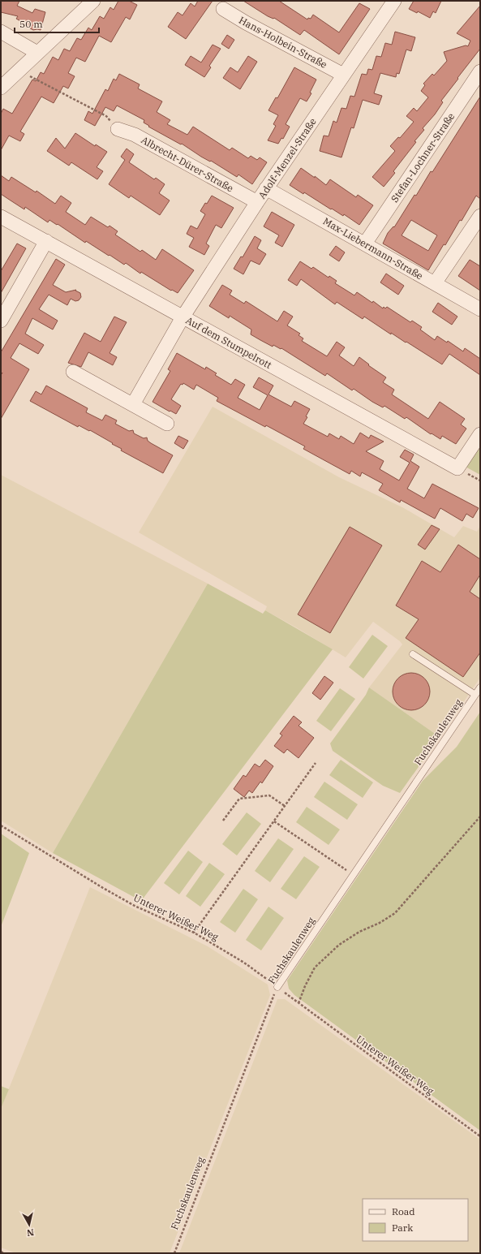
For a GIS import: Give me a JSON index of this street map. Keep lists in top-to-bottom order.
{
  "streets": {
    "street": [
      "Hans-Holbein-Straße",
      "Stefan-Lochner-Straße",
      "Adolf-Menzel-Straße",
      "Albrecht-Dürer-Straße",
      "Max-Liebermann-Straße",
      "Auf dem Stumpelrott"
    ],
    "lane": ["Fuchskaulenweg"],
    "path": ["Unterer Weißer Weg"]
  },
  "crossings": [
    ["Hans-Holbein-Straße", "Adolf-Menzel-Straße"],
    ["Stefan-Lochner-Straße", "Max-Liebermann-Straße"],
    ["Adolf-Menzel-Straße", "Albrecht-Dürer-Straße"],
    ["Adolf-Menzel-Straße", "Max-Liebermann-Straße"],
    ["Adolf-Menzel-Straße", "Auf dem Stumpelrott"],
    ["Fuchskaulenweg", "Unterer Weißer Weg"]
  ],
  "legend": ["Road", "Park"],
  "scale_bar": "50 m",
  "north": "bottom"
}
